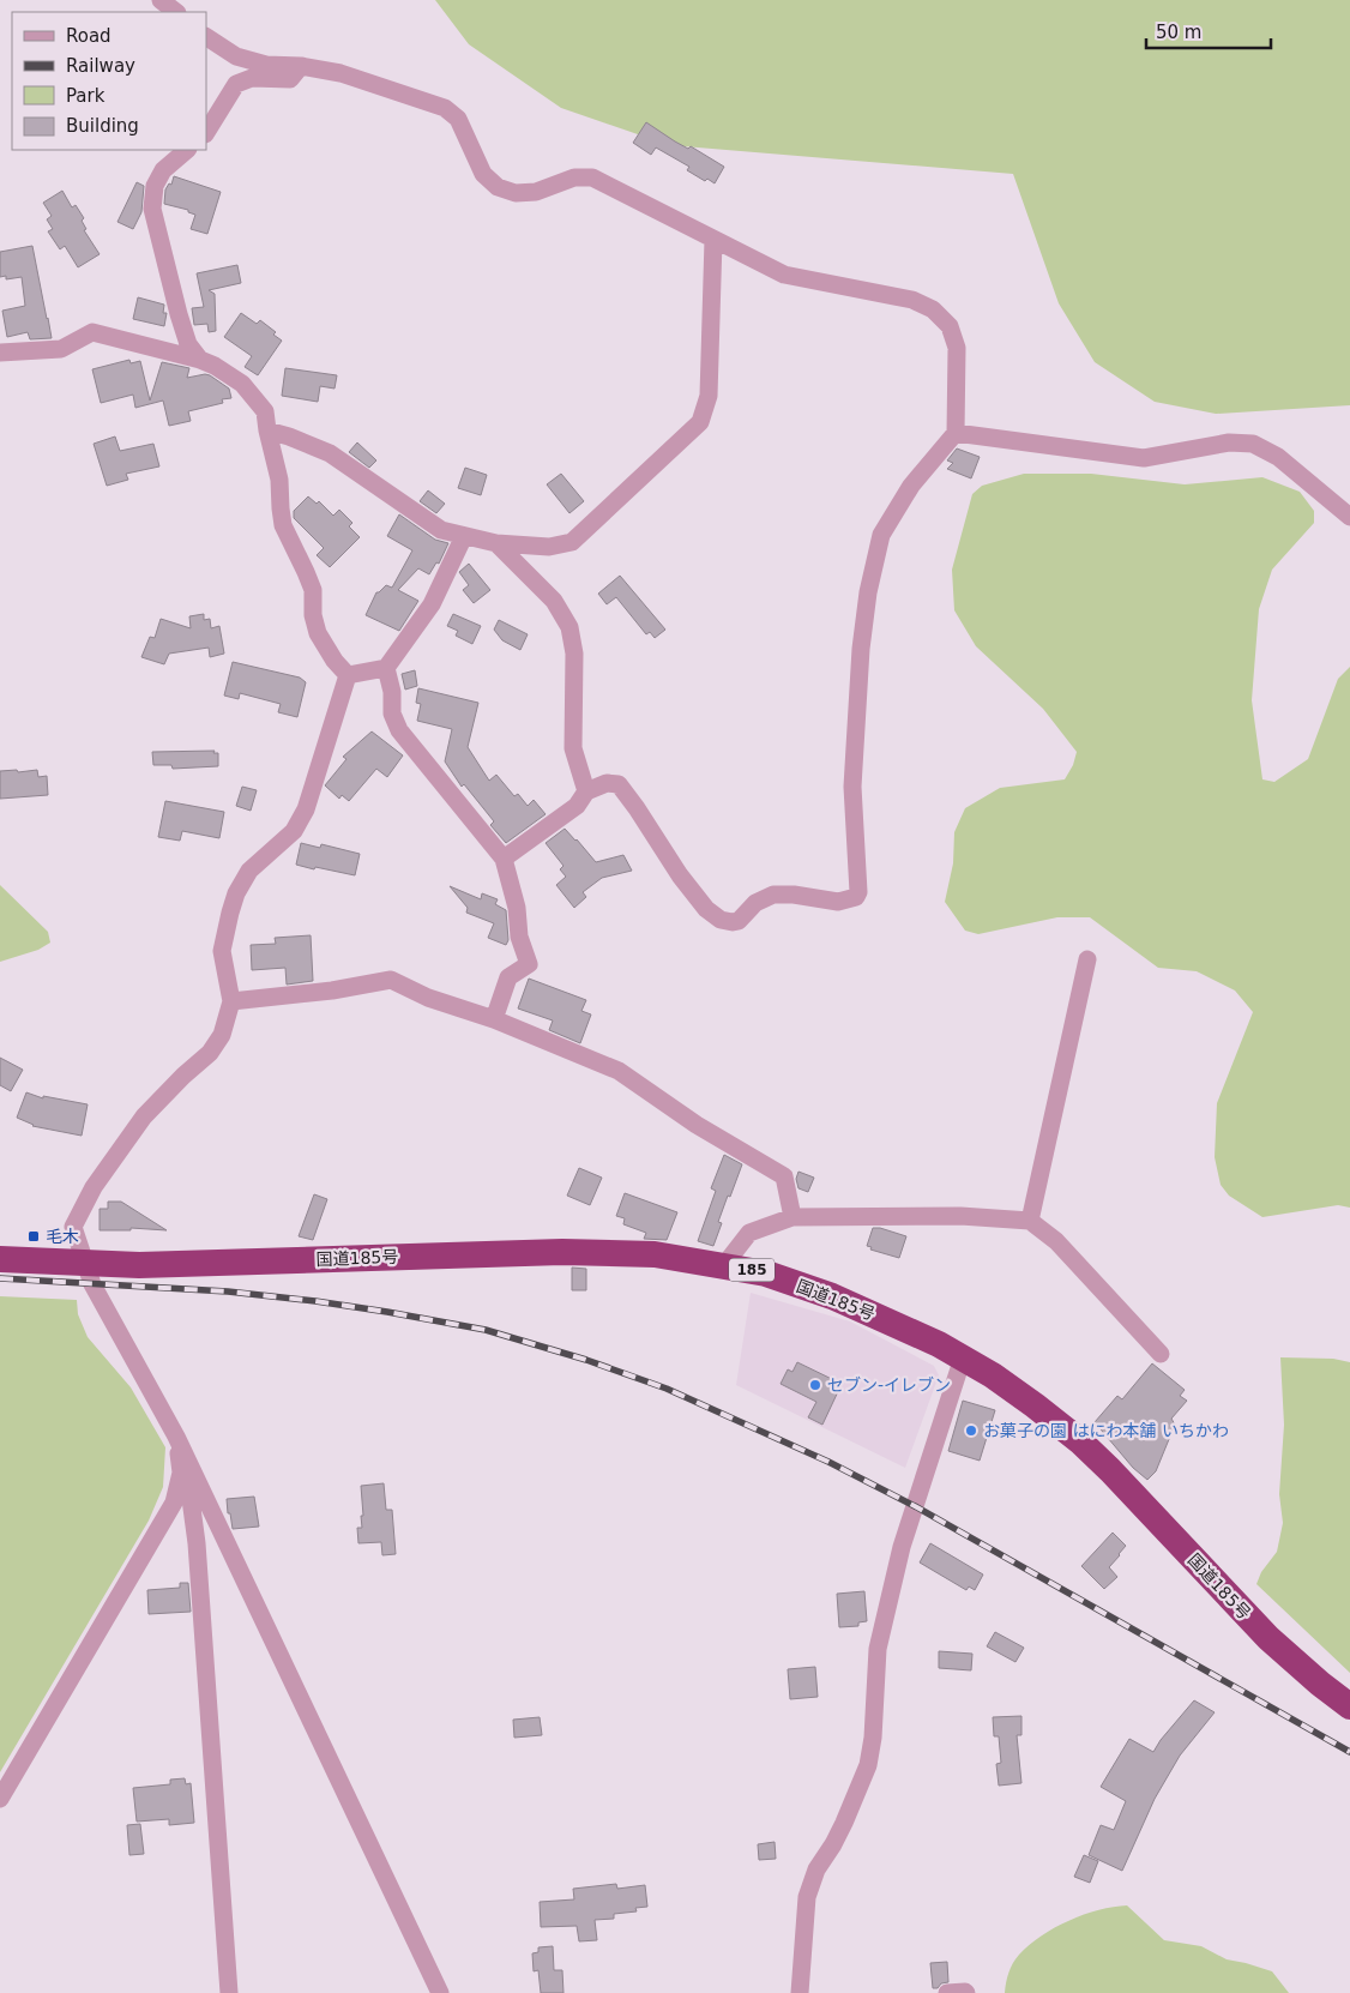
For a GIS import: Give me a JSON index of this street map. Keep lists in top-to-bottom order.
{
  "streets": {
    "highway": ["国道185号", "185"]
  },
  "places": {
    "transit": ["毛木"],
    "other": ["セブン-イレブン", "お菓子の園 はにわ本舗 いちかわ"]
  },
  "legend": [
    "Road",
    "Railway",
    "Park",
    "Building"
  ],
  "scale_bar": "50 m"
}
